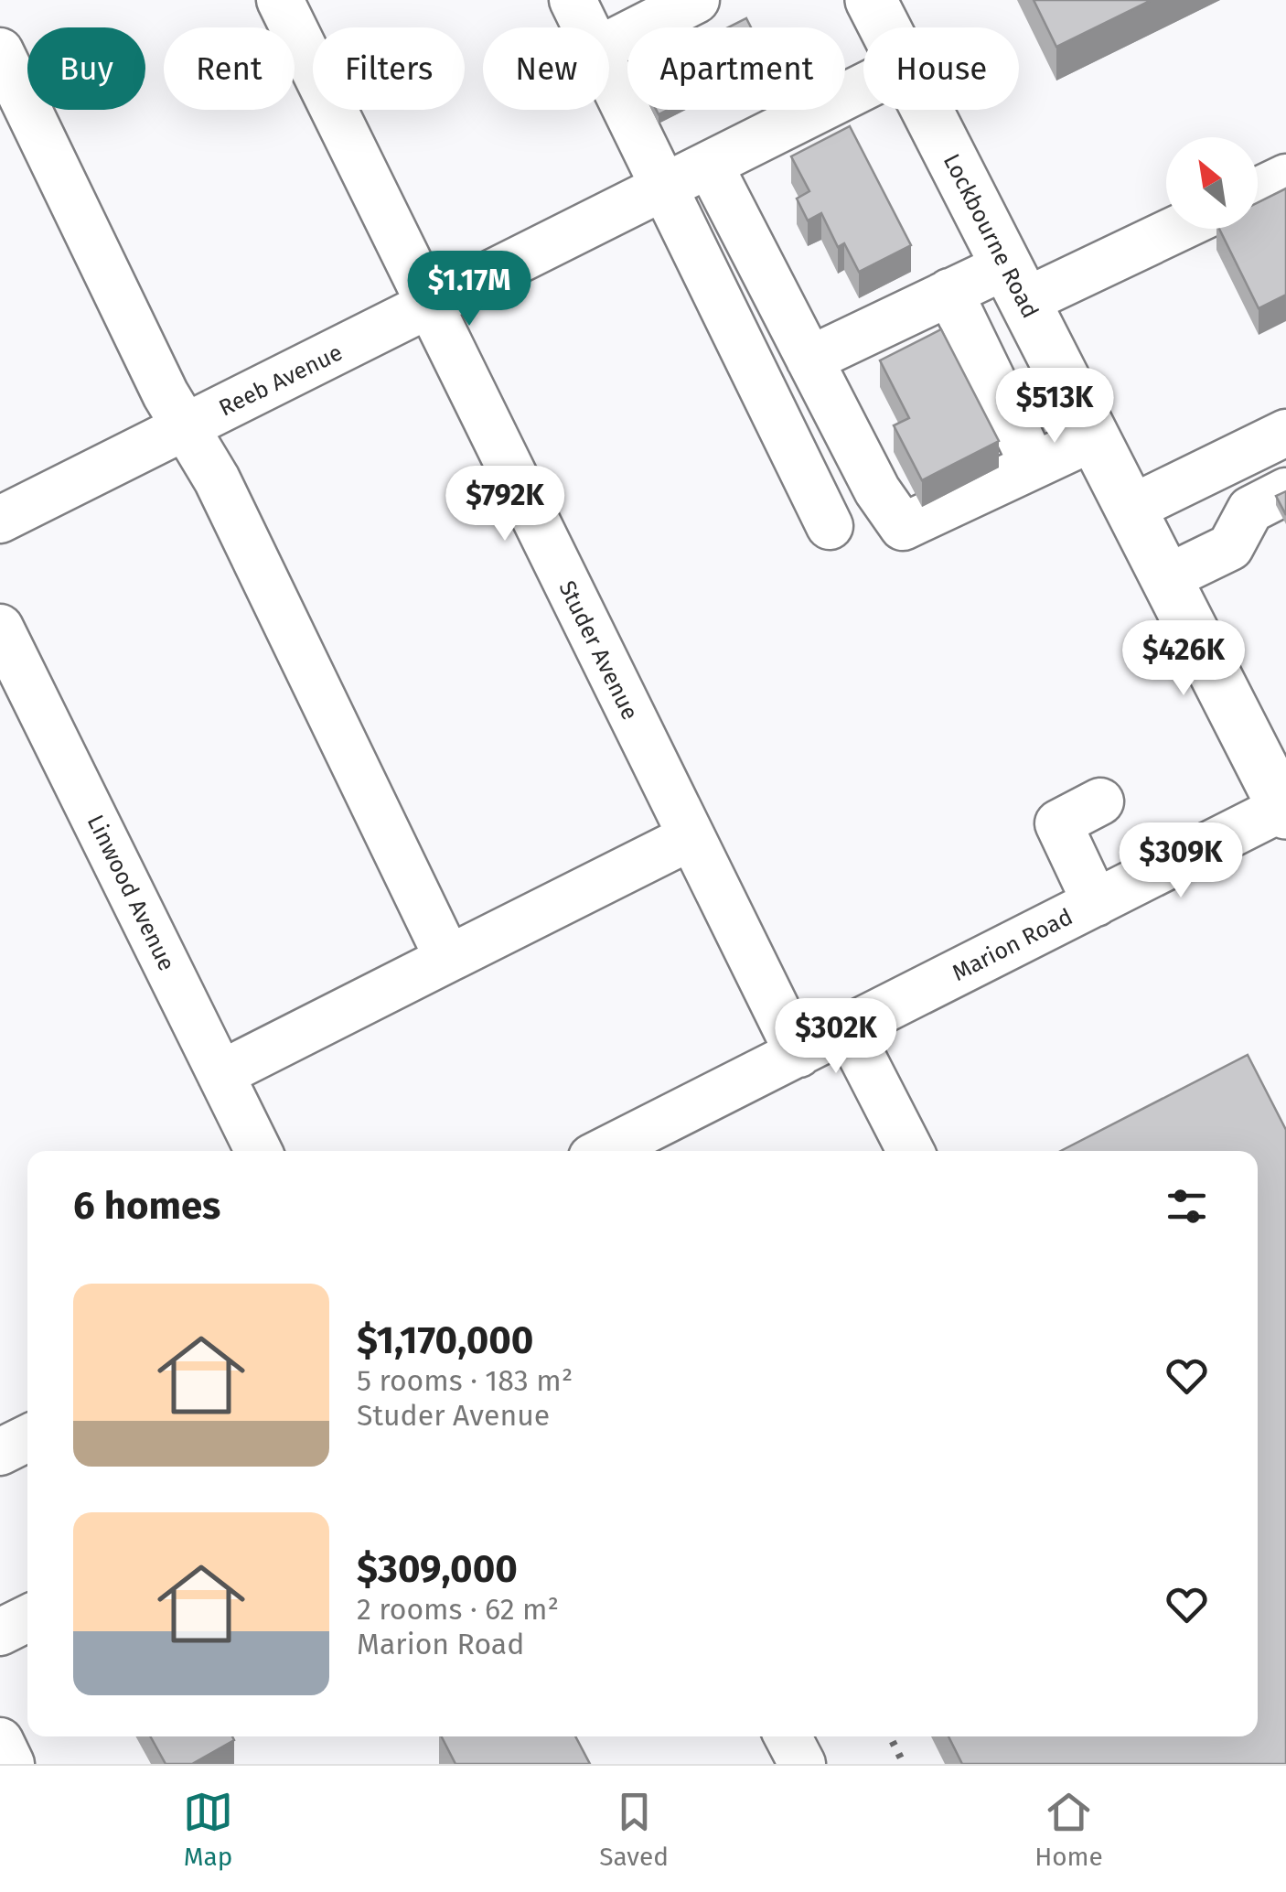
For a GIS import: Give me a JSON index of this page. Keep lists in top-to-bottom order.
{
  "streets": {
    "main road": ["Lockbourne Road"],
    "street": [
      "Reeb Avenue",
      "Studer Avenue",
      "Linwood Avenue",
      "Marion Road"
    ]
  },
  "crossings": [
    ["Lockbourne Road", "Marion Road"],
    ["Reeb Avenue", "Studer Avenue"],
    ["Studer Avenue", "Marion Road"]
  ],
  "north": "top left",
  "page": {
    "chip": [
      "Buy",
      "Rent",
      "Filters",
      "New",
      "Apartment",
      "House"
    ],
    "price": [
      "$1.17M",
      "$513K",
      "$792K",
      "$426K",
      "$309K",
      "$302K"
    ],
    "heading": "6 homes",
    "list": [
      {
        "name": "$1,170,000",
        "note": "5 rooms · 183 m² · Studer Avenue"
      },
      {
        "name": "$309,000",
        "note": "2 rooms · 62 m² · Marion Road"
      }
    ],
    "tabs": ["Map", "Saved", "Home"]
  }
}
